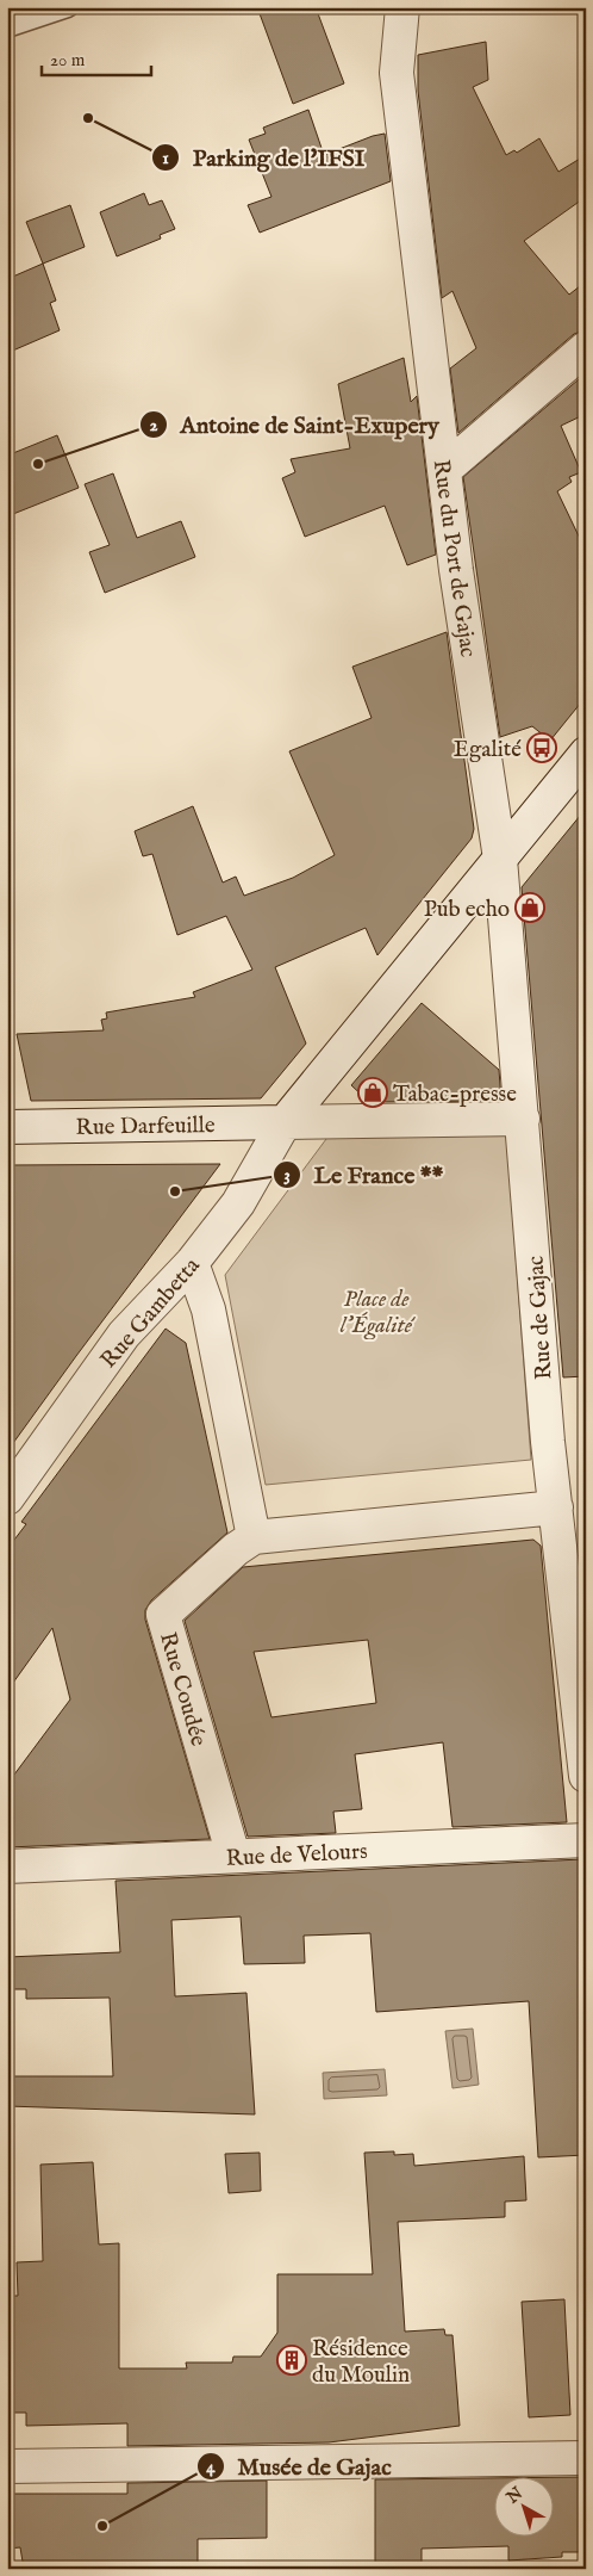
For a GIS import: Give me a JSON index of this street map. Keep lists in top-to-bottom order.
{
  "streets": {
    "street": [
      "Rue du Port de Gajac",
      "Rue Darfeuille",
      "Rue Gambetta",
      "Rue de Gajac",
      "Rue Coudée",
      "Rue de Velours"
    ]
  },
  "crossings": [
    ["Rue du Port de Gajac", "Rue Gambetta"],
    ["Rue du Port de Gajac", "Rue de Gajac"],
    ["Rue Darfeuille", "Rue Gambetta"],
    ["Rue Gambetta", "Rue de Gajac"],
    ["Rue Coudée", "Rue de Velours"]
  ],
  "parks": ["Place de l'Égalité"],
  "places": {
    "other": [
      "Parking de l'IFSI",
      "Antoine de Saint-Exupery",
      "Le France **",
      "Musée de Gajac"
    ],
    "bus stop": ["Egalité"],
    "shop": ["Pub echo", "Tabac-presse"],
    "building": ["Résidence du Moulin"]
  },
  "scale_bar": "20 m",
  "north": "top left"
}
